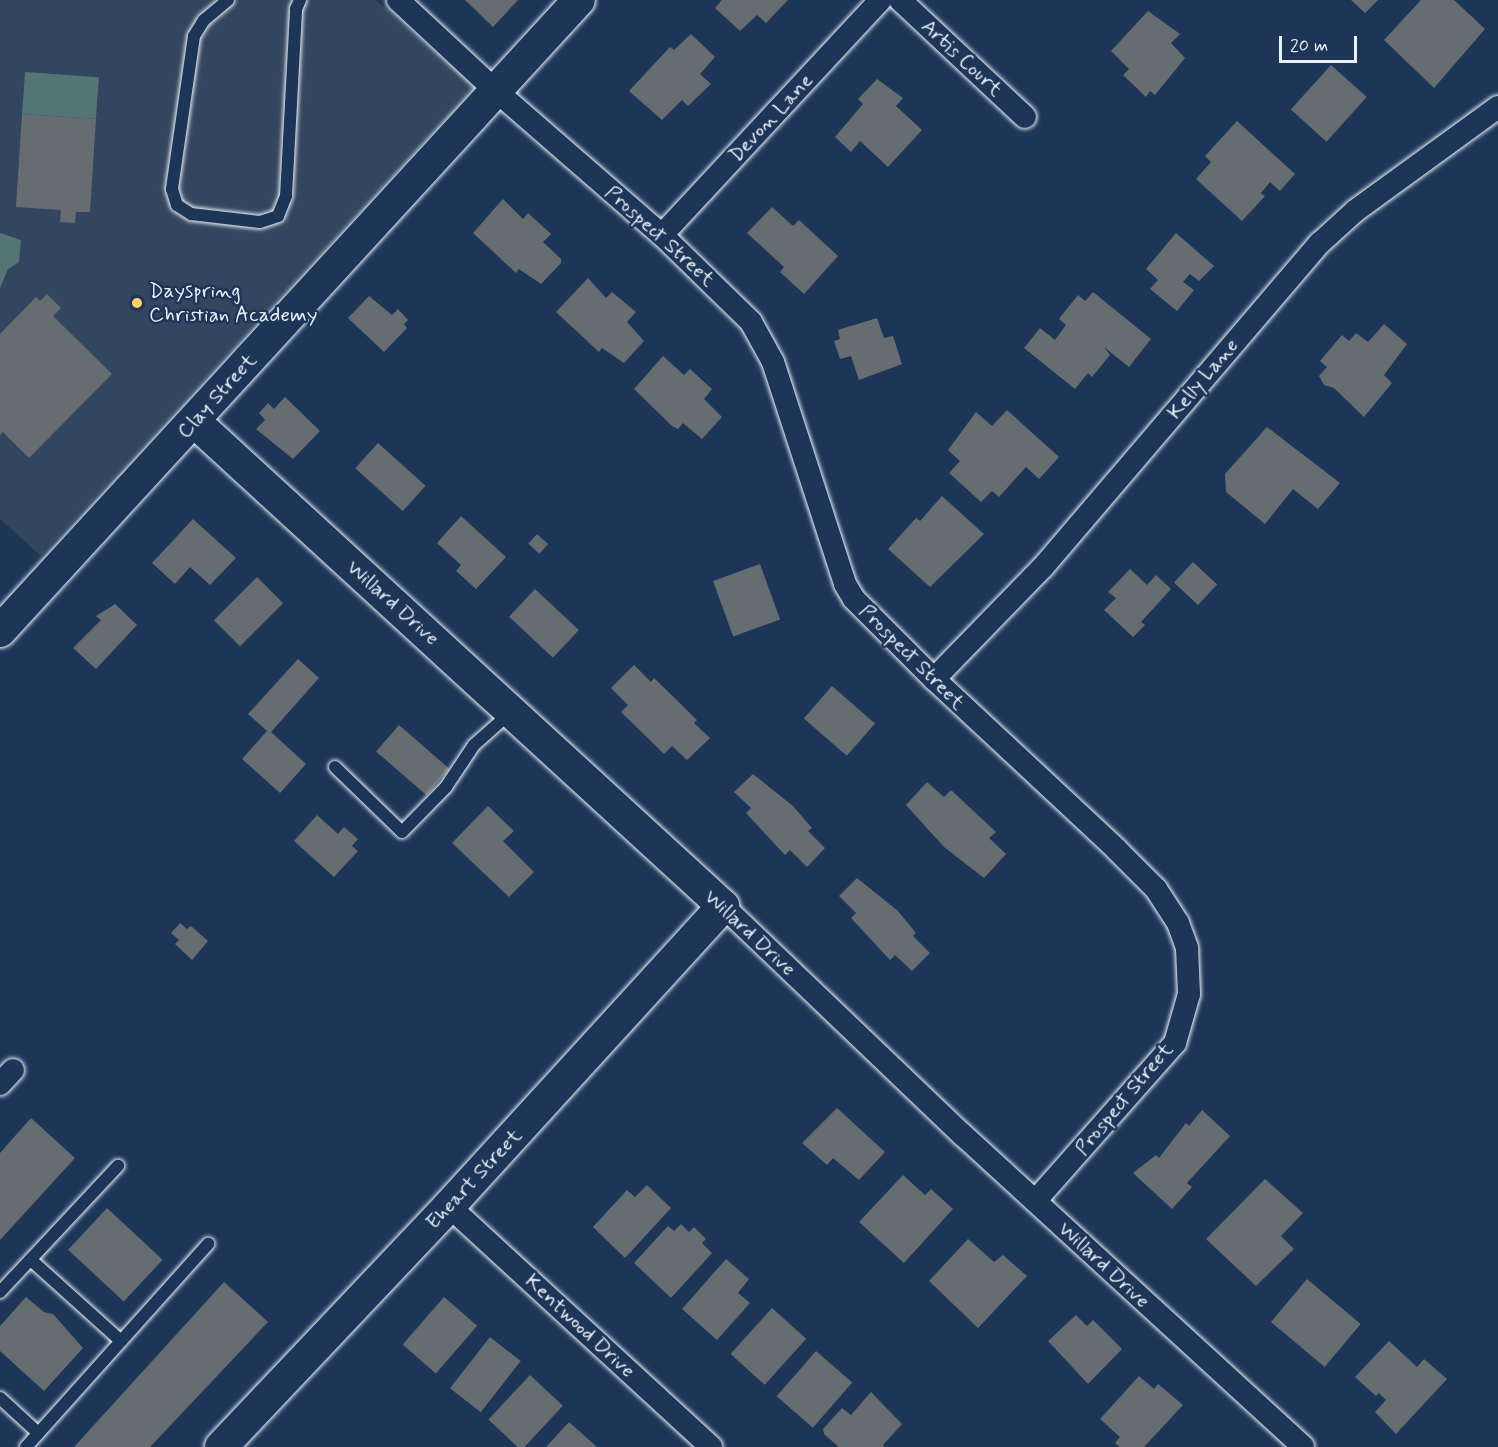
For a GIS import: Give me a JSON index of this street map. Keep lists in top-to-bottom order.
{
  "streets": {
    "street": [
      "Artis Court",
      "Devon Lane",
      "Prospect Street",
      "Kelly Lane",
      "Clay Street",
      "Willard Drive",
      "Eheart Street",
      "Kentwood Drive"
    ]
  },
  "crossings": [
    ["Devon Lane", "Prospect Street"],
    ["Prospect Street", "Kelly Lane"],
    ["Prospect Street", "Clay Street"],
    ["Prospect Street", "Willard Drive"],
    ["Clay Street", "Willard Drive"],
    ["Willard Drive", "Eheart Street"],
    ["Eheart Street", "Kentwood Drive"]
  ],
  "places": ["Dayspring Christian Academy"],
  "scale_bar": "20 m"
}
